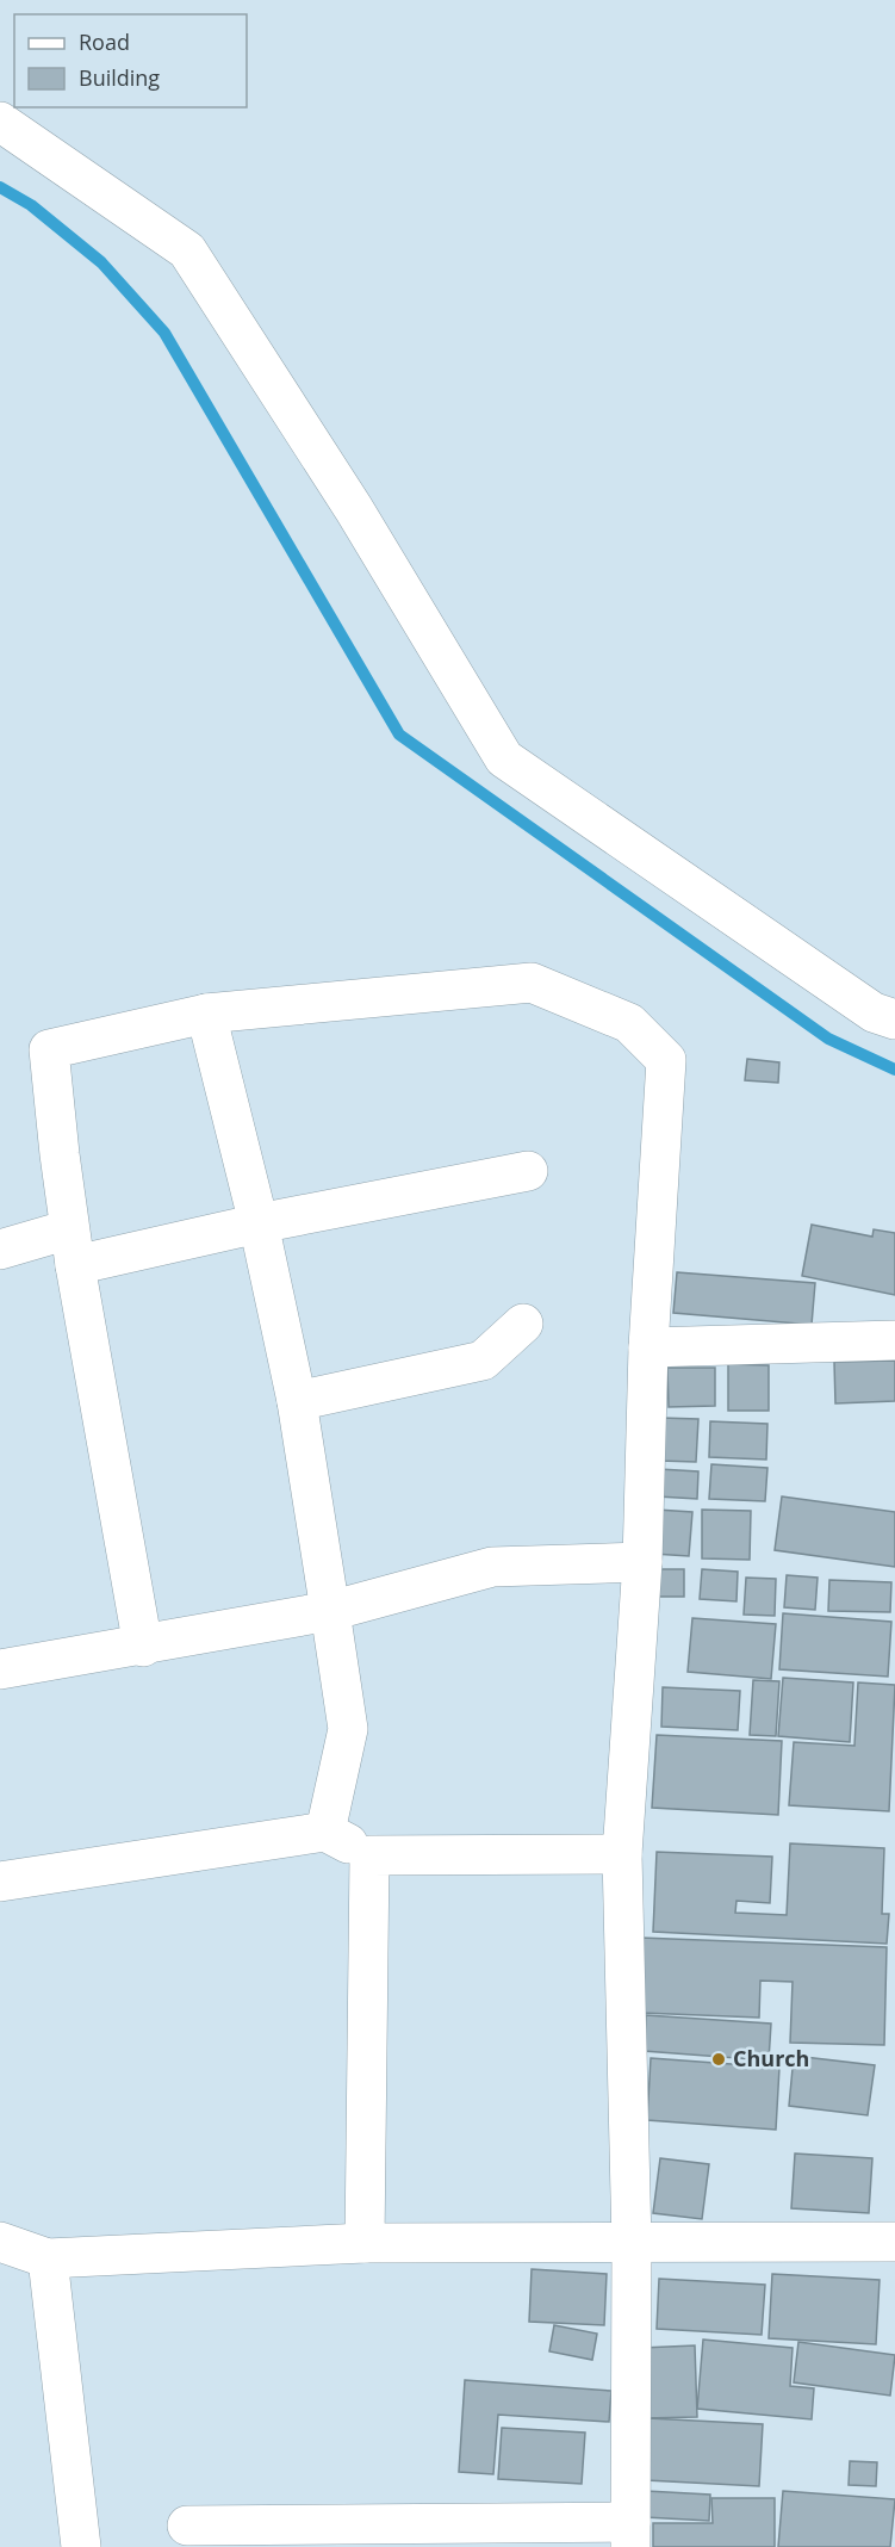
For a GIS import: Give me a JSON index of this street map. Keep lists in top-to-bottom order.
{
  "places": ["Church"],
  "legend": ["Road", "Building"]
}
